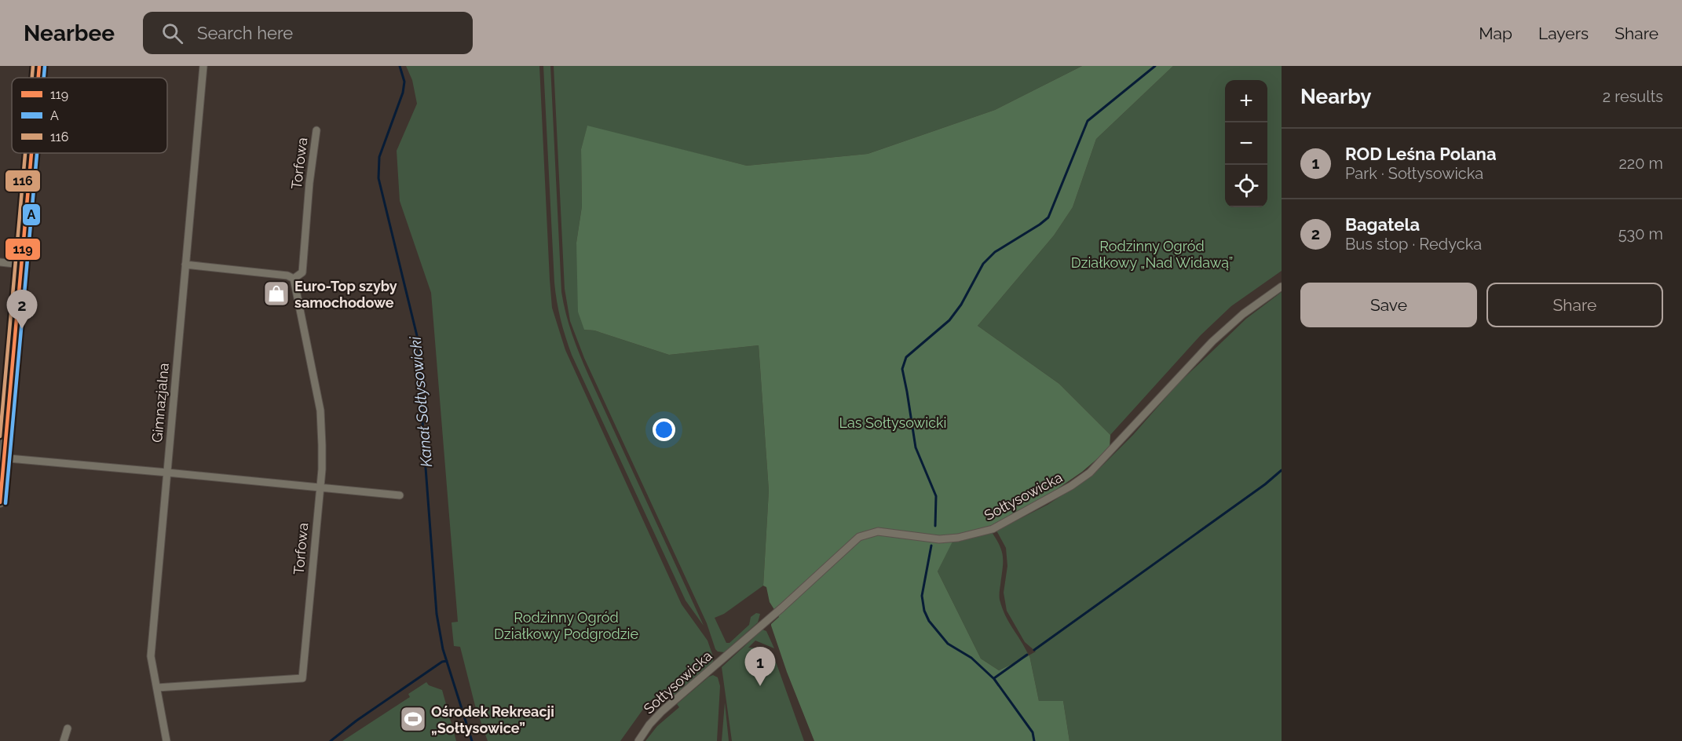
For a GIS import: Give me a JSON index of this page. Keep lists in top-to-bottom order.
{
  "streets": {
    "street": ["Torfowa", "Gimnazjalna", "Sołtysowicka"]
  },
  "crossings": [
    ["Torfowa", "Gimnazjalna"]
  ],
  "water": ["Kanał Sołtysowicki"],
  "parks": ["Rodzinny Ogród Działkowy „Nad Widawą”", "Las Sołtysowicki", "Rodzinny Ogród Działkowy Podgrodzie"],
  "places": {
    "shop": ["Euro-Top szyby samochodowe"],
    "sports": ["Ośrodek Rekreacji „Sołtysowice”"]
  },
  "lines": ["transit line 119", "transit line 116", "transit line A"],
  "legend": ["119", "A", "116"],
  "page": {
    "header": "Nearbee",
    "search": "Search here",
    "nav": ["Map", "Layers", "Share"],
    "heading": ["Nearby", "2 results"],
    "map_buttons": ["+", "−"],
    "list": [
      {
        "mark": "1",
        "name": "ROD Leśna Polana",
        "note": "Park · Sołtysowicka",
        "value": "220 m"
      },
      {
        "mark": "2",
        "name": "Bagatela",
        "note": "Bus stop · Redycka",
        "value": "530 m"
      }
    ],
    "buttons": ["Save", "Share"],
    "pins": ["2", "1"]
  }
}
